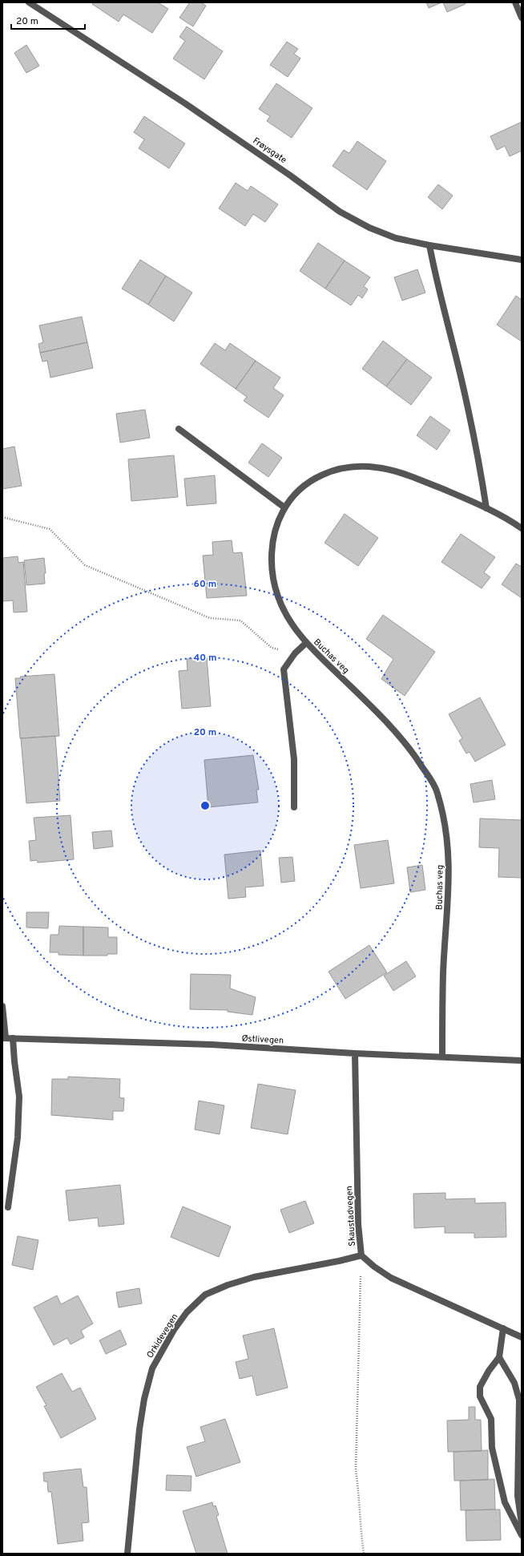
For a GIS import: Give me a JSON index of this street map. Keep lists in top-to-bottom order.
{
  "streets": {
    "street": [
      "Frøysgate",
      "Buchas veg",
      "Østlivegen",
      "Skaustadvegen",
      "Orkidevegen"
    ]
  },
  "crossings": [
    ["Buchas veg", "Østlivegen"],
    ["Østlivegen", "Skaustadvegen"],
    ["Skaustadvegen", "Orkidevegen"]
  ],
  "scale_bar": "20 m",
  "rings": ["60 m", "40 m", "20 m"]
}
